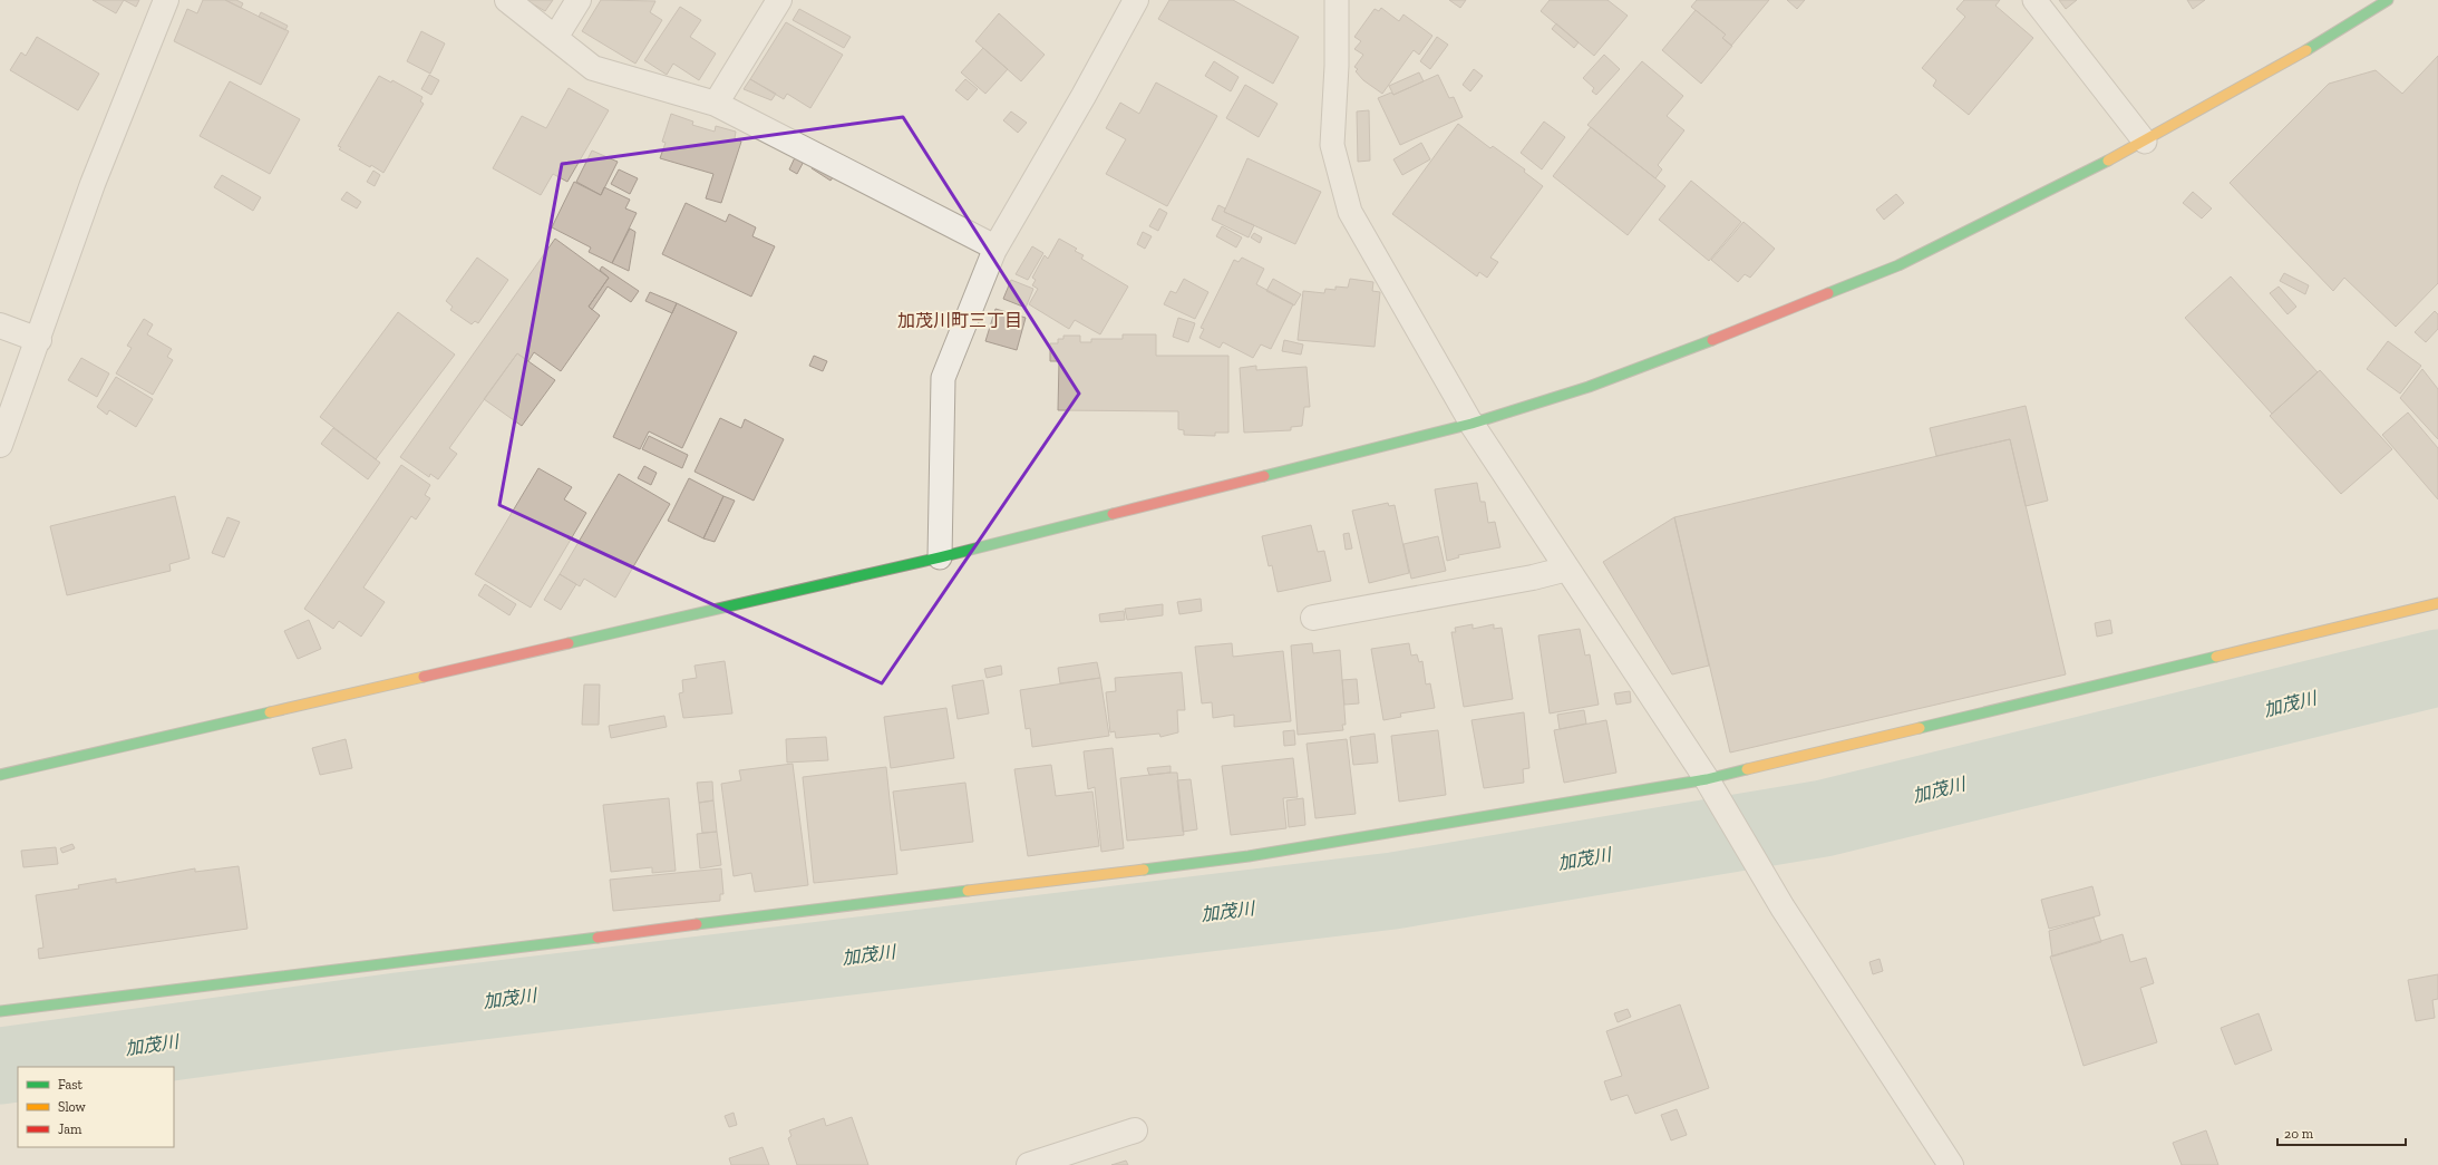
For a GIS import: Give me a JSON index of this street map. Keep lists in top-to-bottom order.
{
  "districts": ["加茂川町三丁目"],
  "water": ["加茂川"],
  "legend": ["Fast", "Slow", "Jam"],
  "scale_bar": "20 m"
}
